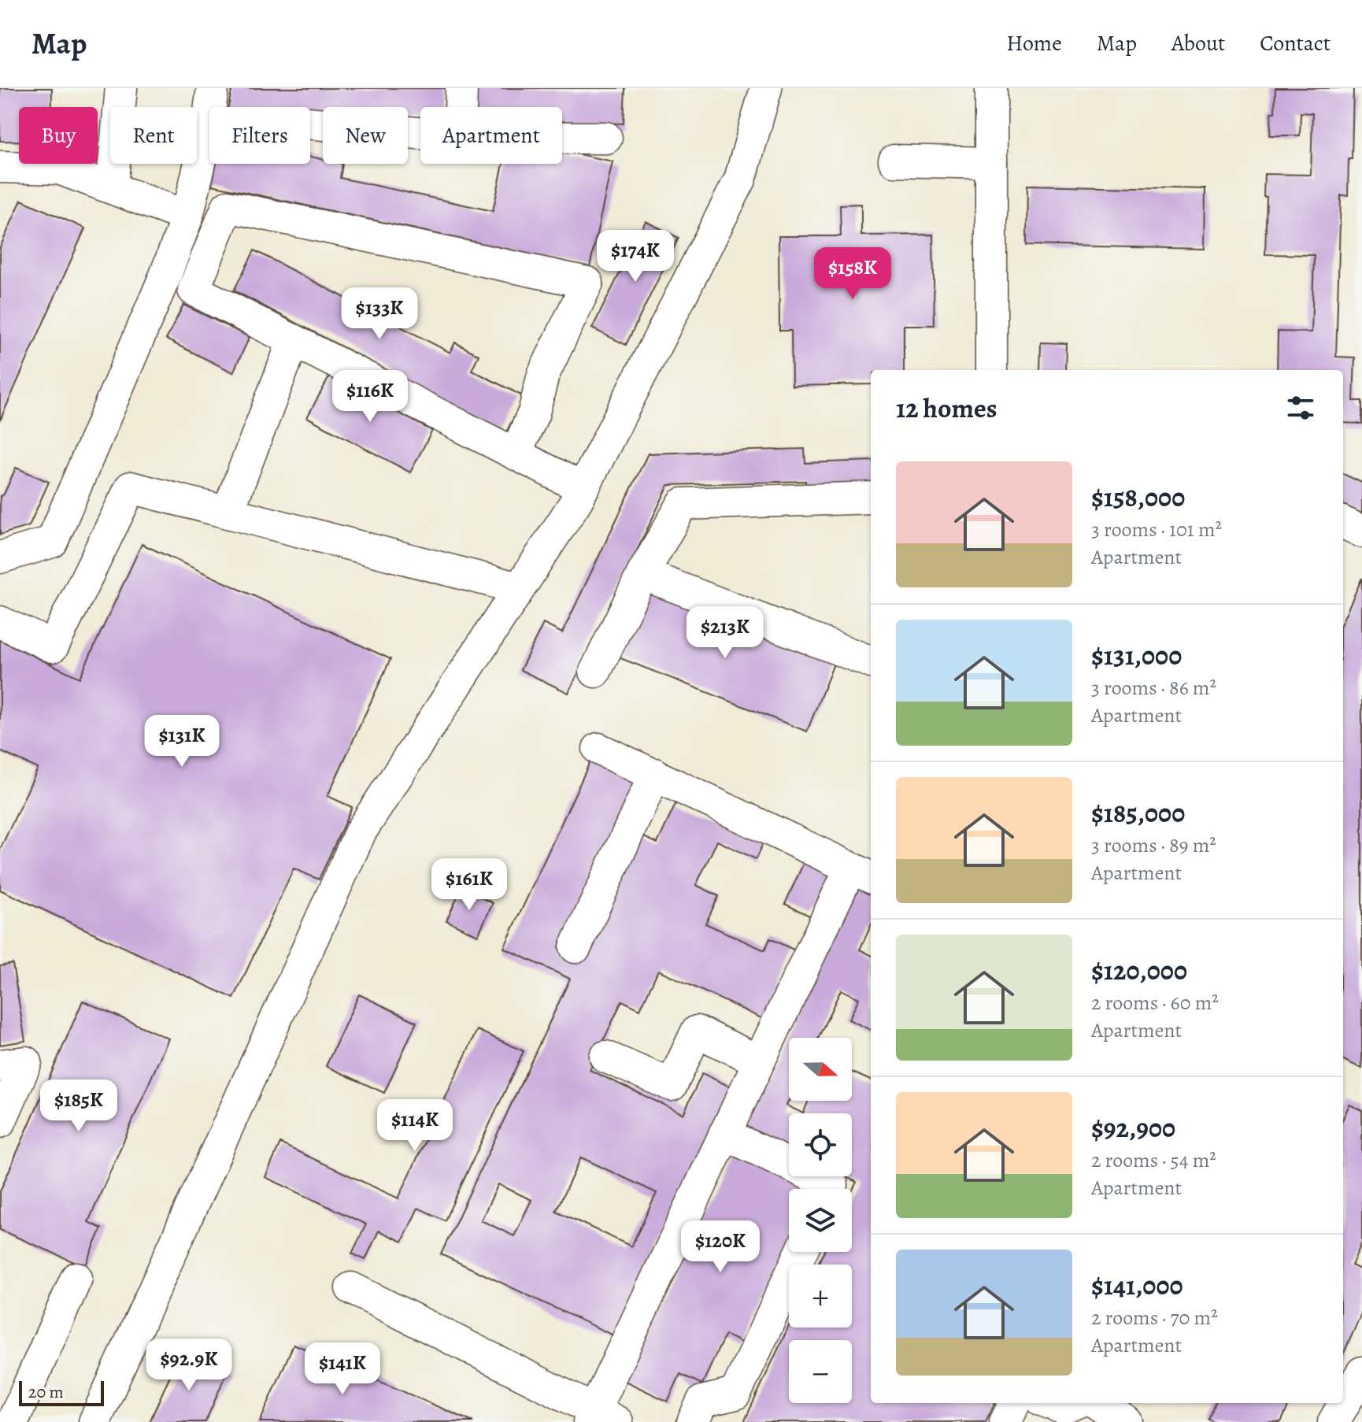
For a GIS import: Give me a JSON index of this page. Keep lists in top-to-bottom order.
{
  "scale_bar": "20 m",
  "north": "right",
  "page": {
    "header": "Map",
    "nav": [
      "Home",
      "Map",
      "About",
      "Contact"
    ],
    "chip": [
      "Buy",
      "Rent",
      "Filters",
      "New",
      "Apartment"
    ],
    "price": [
      "$174K",
      "$158K",
      "$133K",
      "$116K",
      "$213K",
      "$131K",
      "$161K",
      "$185K",
      "$114K",
      "$120K",
      "$92.9K",
      "$141K"
    ],
    "heading": "12 homes",
    "list": [
      {
        "name": "$158,000",
        "note": "3 rooms · 101 m² · Apartment"
      },
      {
        "name": "$131,000",
        "note": "3 rooms · 86 m² · Apartment"
      },
      {
        "name": "$185,000",
        "note": "3 rooms · 89 m² · Apartment"
      },
      {
        "name": "$120,000",
        "note": "2 rooms · 60 m² · Apartment"
      },
      {
        "name": "$92,900",
        "note": "2 rooms · 54 m² · Apartment"
      },
      {
        "name": "$141,000",
        "note": "2 rooms · 70 m² · Apartment"
      }
    ],
    "map_buttons": ["+", "−"],
    "scale": "20 m"
  }
}
